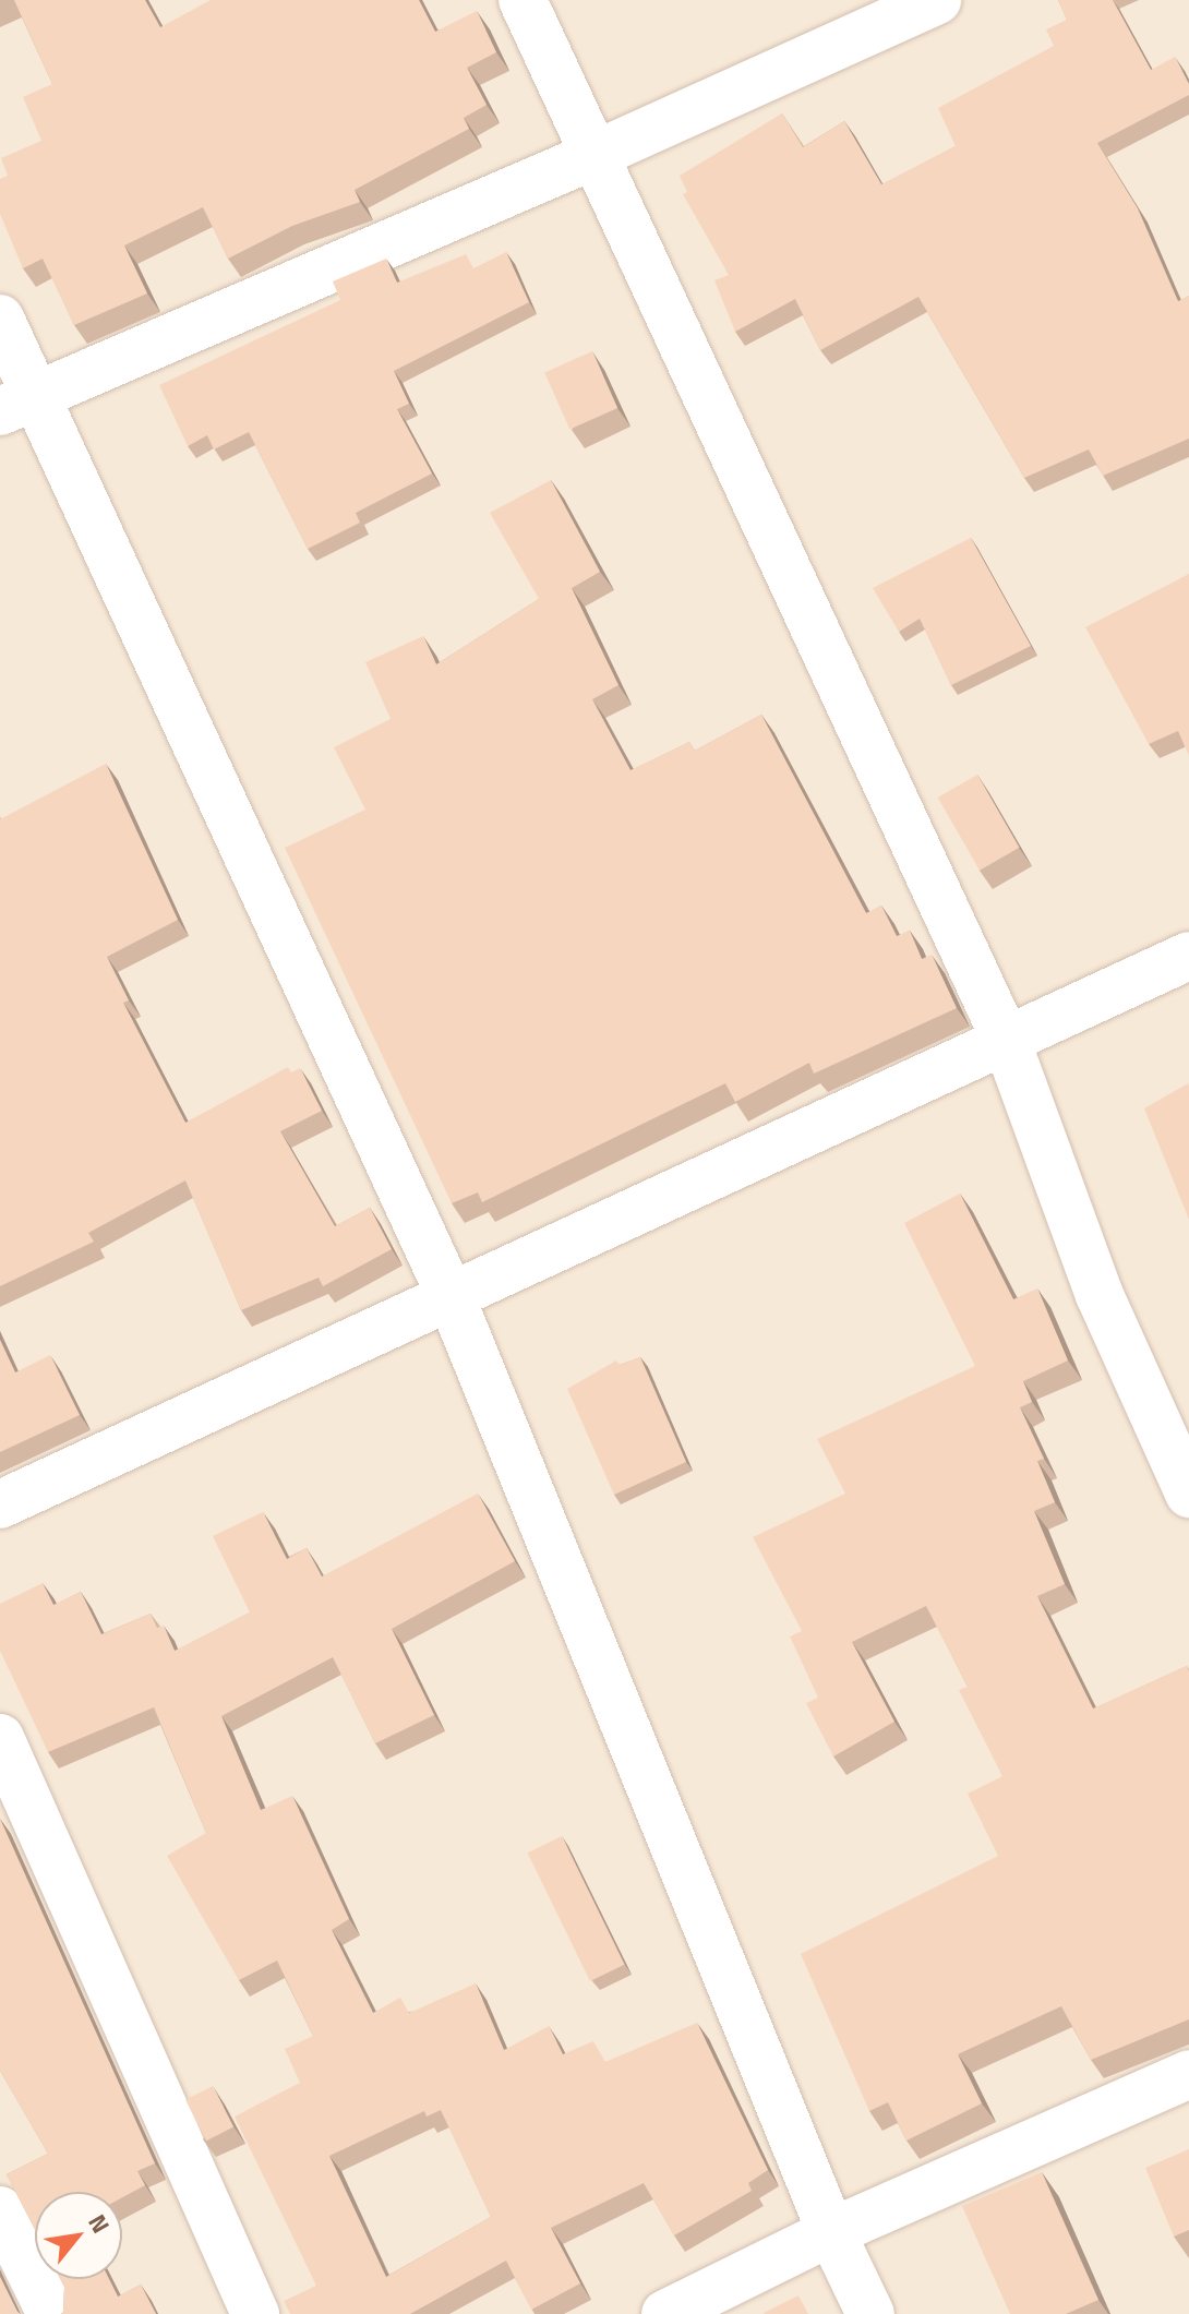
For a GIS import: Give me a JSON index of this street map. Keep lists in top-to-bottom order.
{
  "north": "top right"
}
